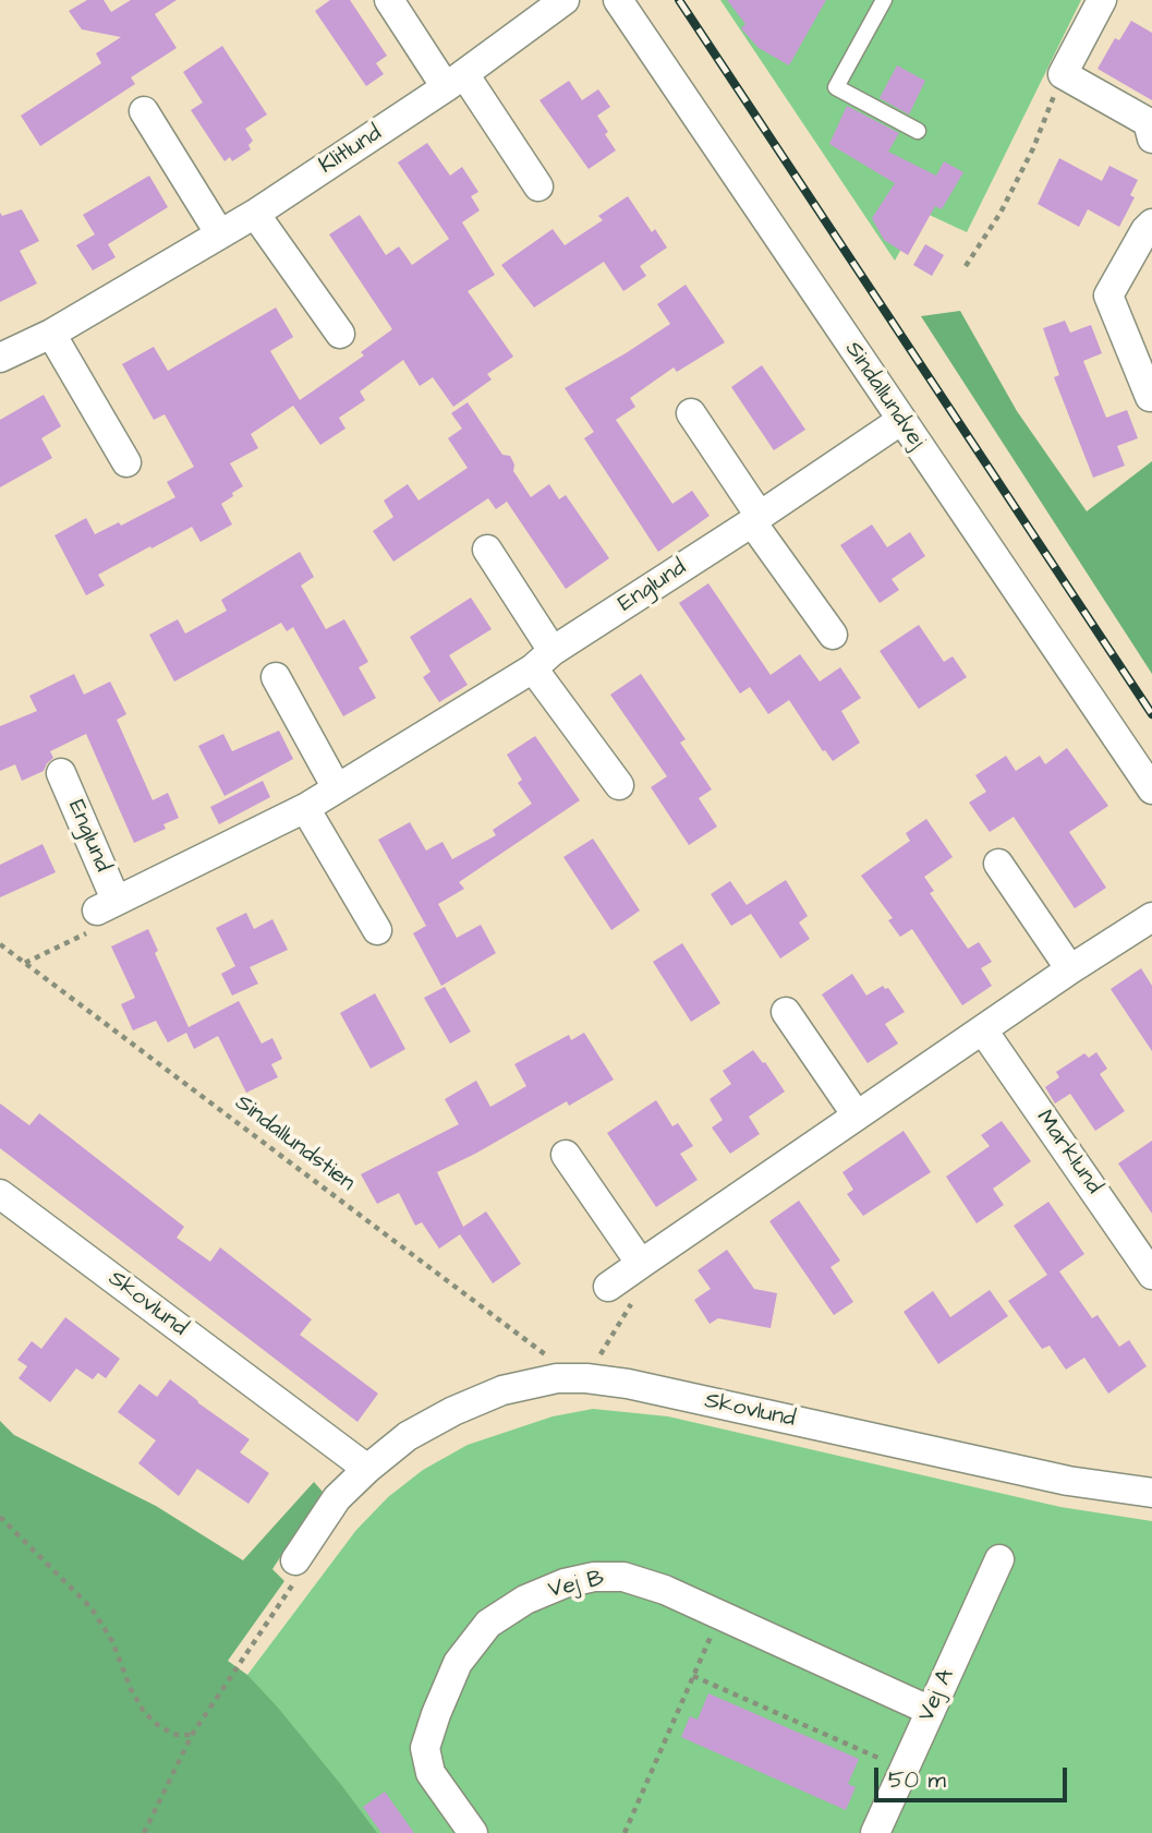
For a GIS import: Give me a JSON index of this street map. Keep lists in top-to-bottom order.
{
  "streets": {
    "street": [
      "Klitlund",
      "Sindallundvej",
      "Englund",
      "Marklund",
      "Skovlund",
      "Vej B",
      "Vej A"
    ],
    "path": ["Sindallundstien"]
  },
  "crossings": [
    ["Sindallundvej", "Englund"],
    ["Sindallundstien", "Skovlund"],
    ["Vej B", "Vej A"]
  ],
  "scale_bar": "50 m"
}
